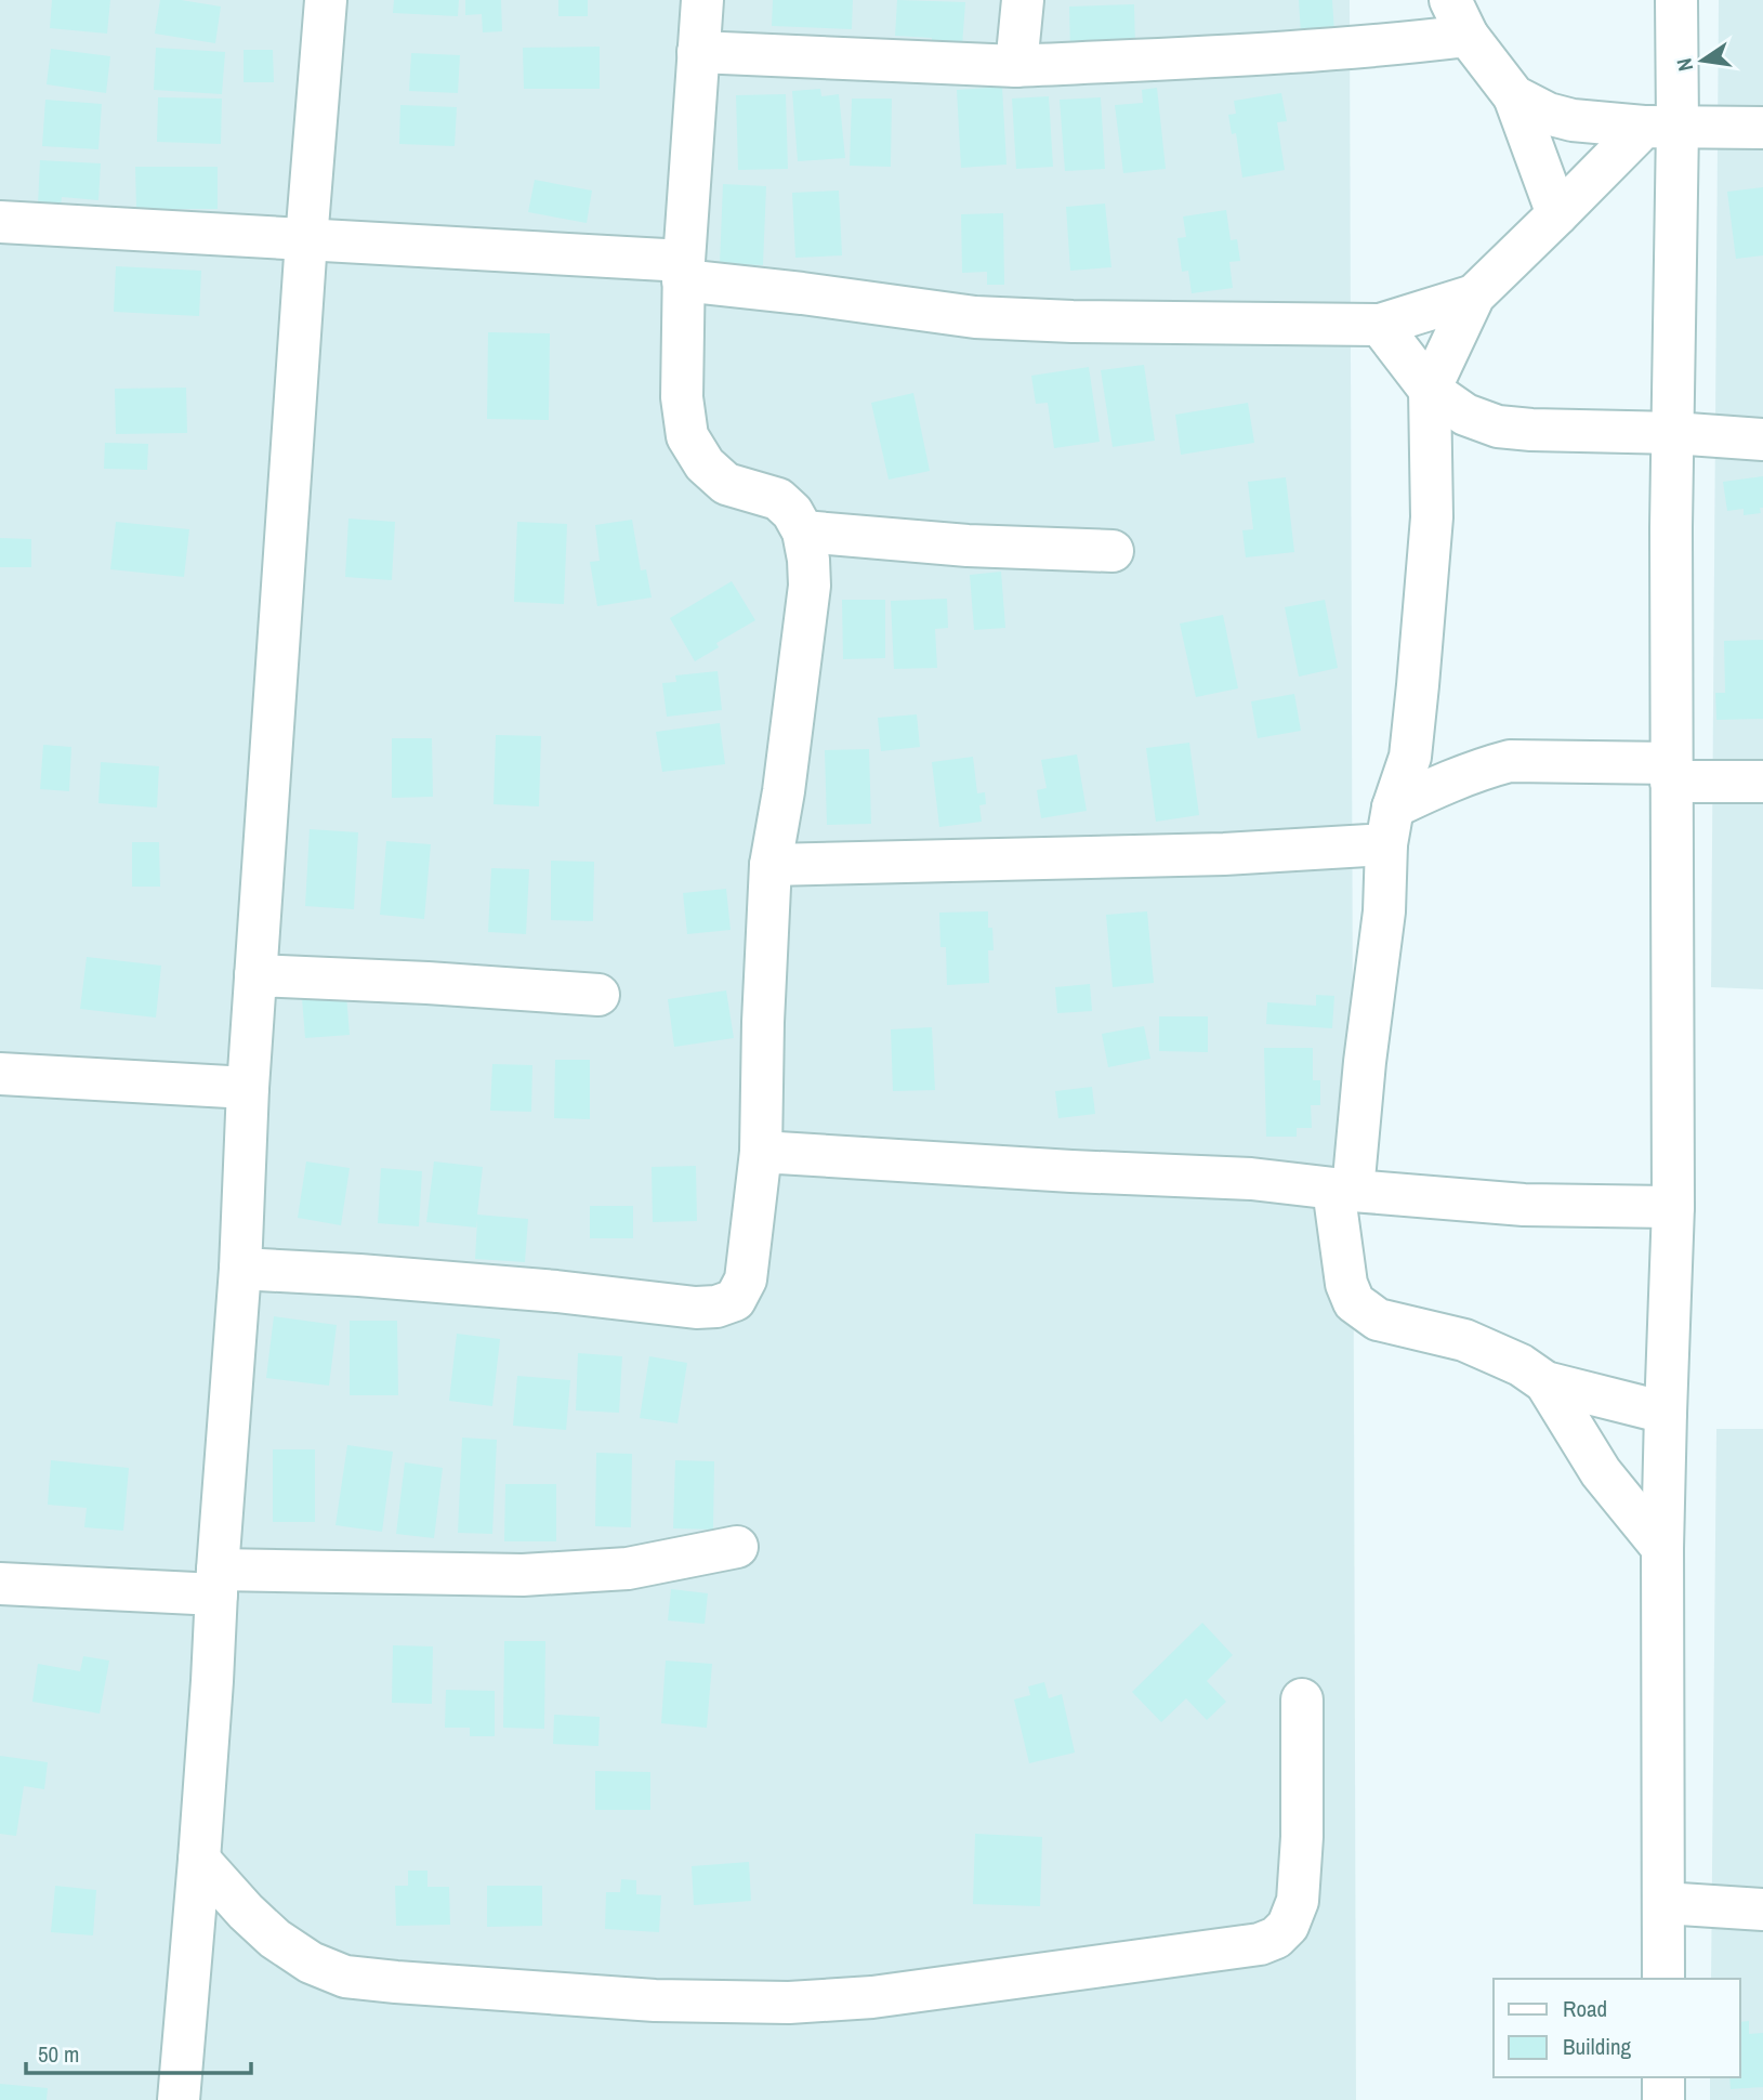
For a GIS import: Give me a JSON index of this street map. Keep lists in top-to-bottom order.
{
  "legend": ["Road", "Building"],
  "scale_bar": "50 m",
  "north": "left"
}
